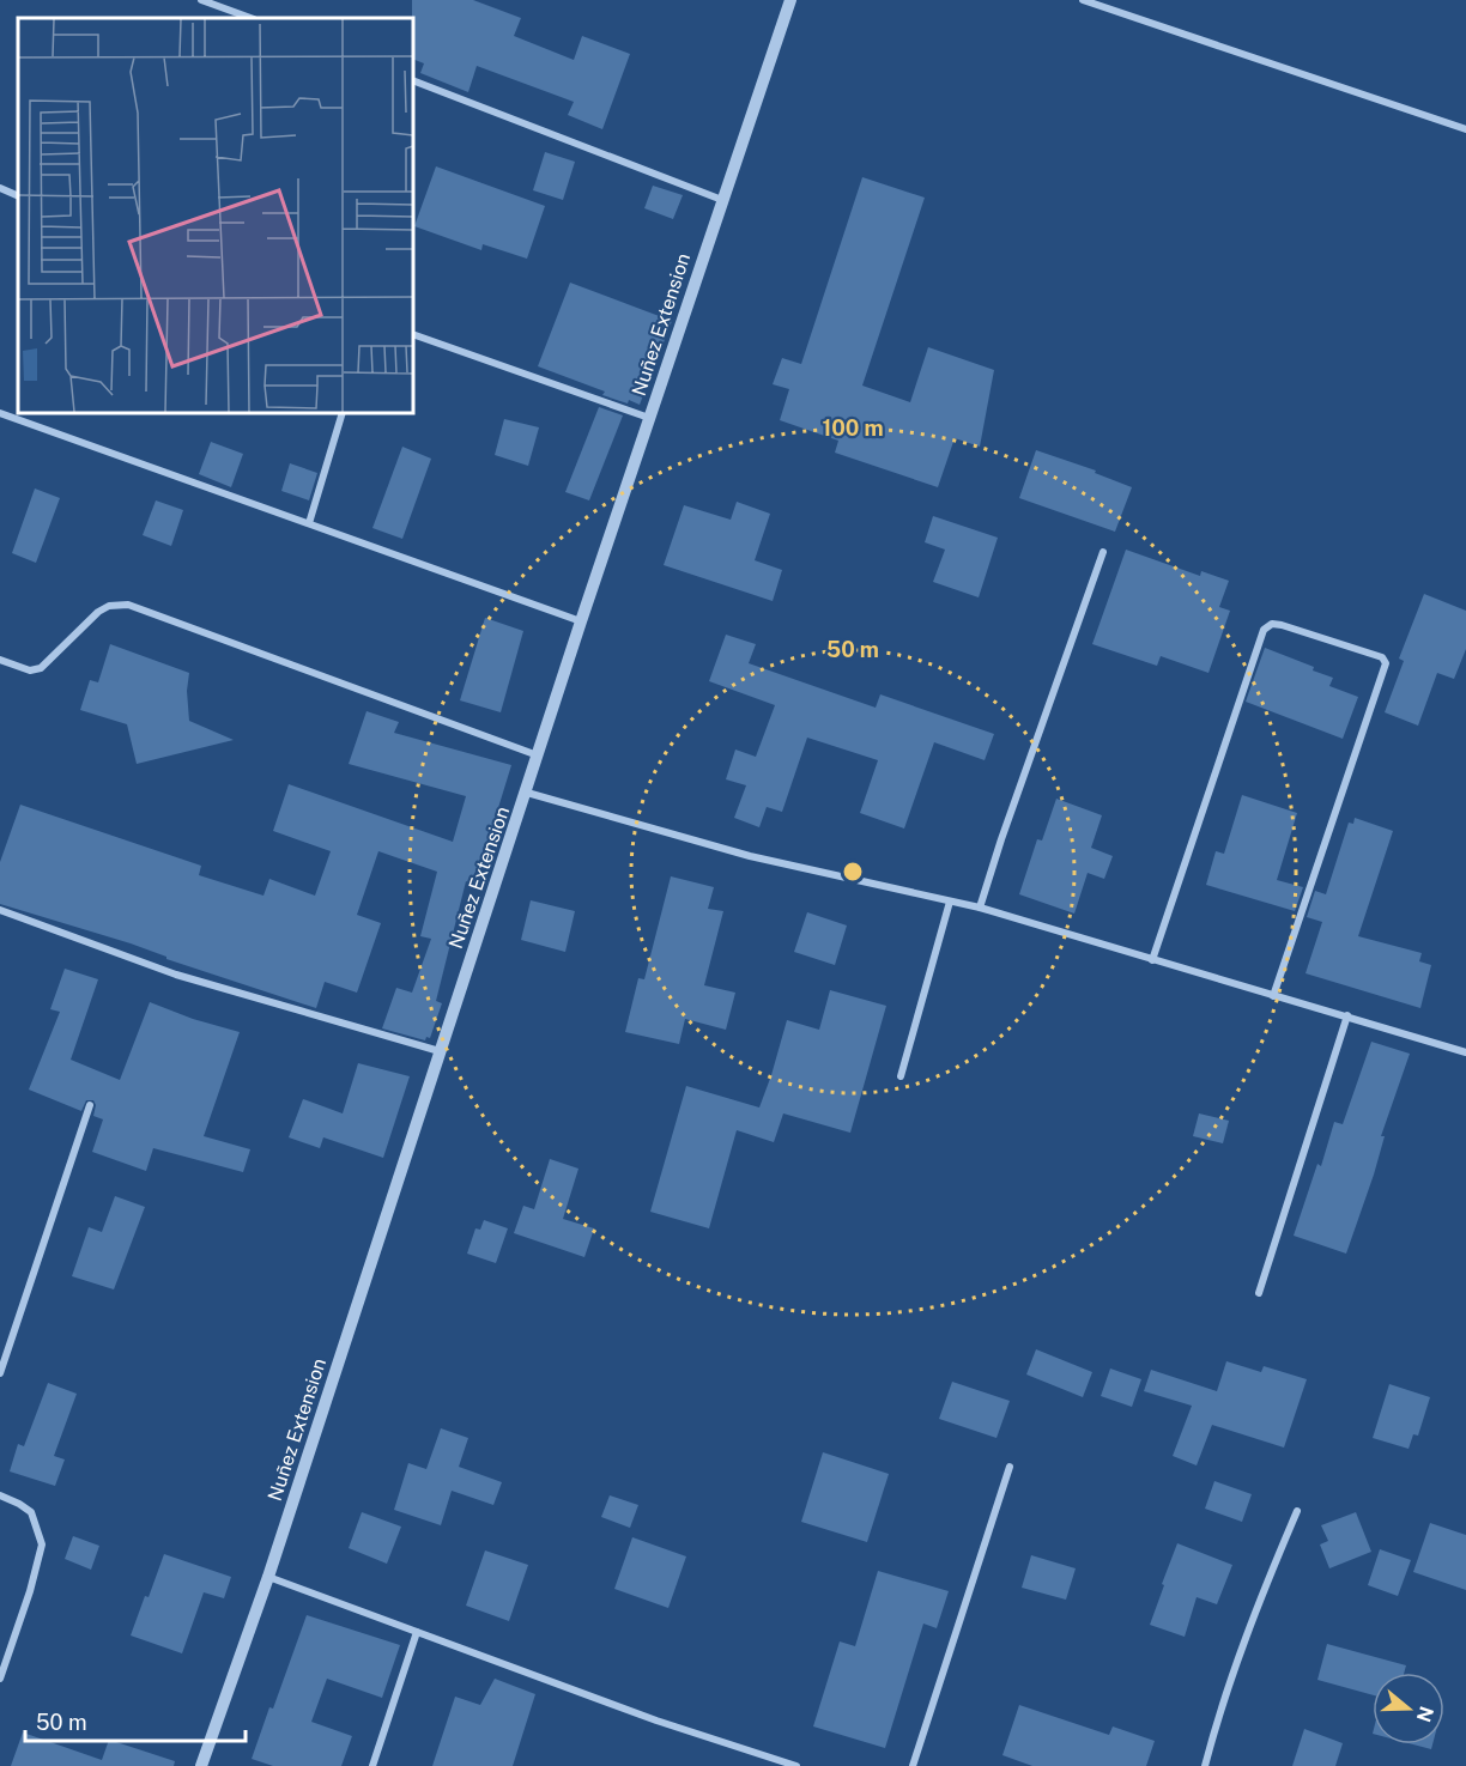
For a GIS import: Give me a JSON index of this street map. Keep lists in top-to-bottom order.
{
  "streets": {
    "street": ["Nuñez Extension"]
  },
  "scale_bar": "50 m",
  "north": "right",
  "rings": ["100 m", "50 m"]
}
